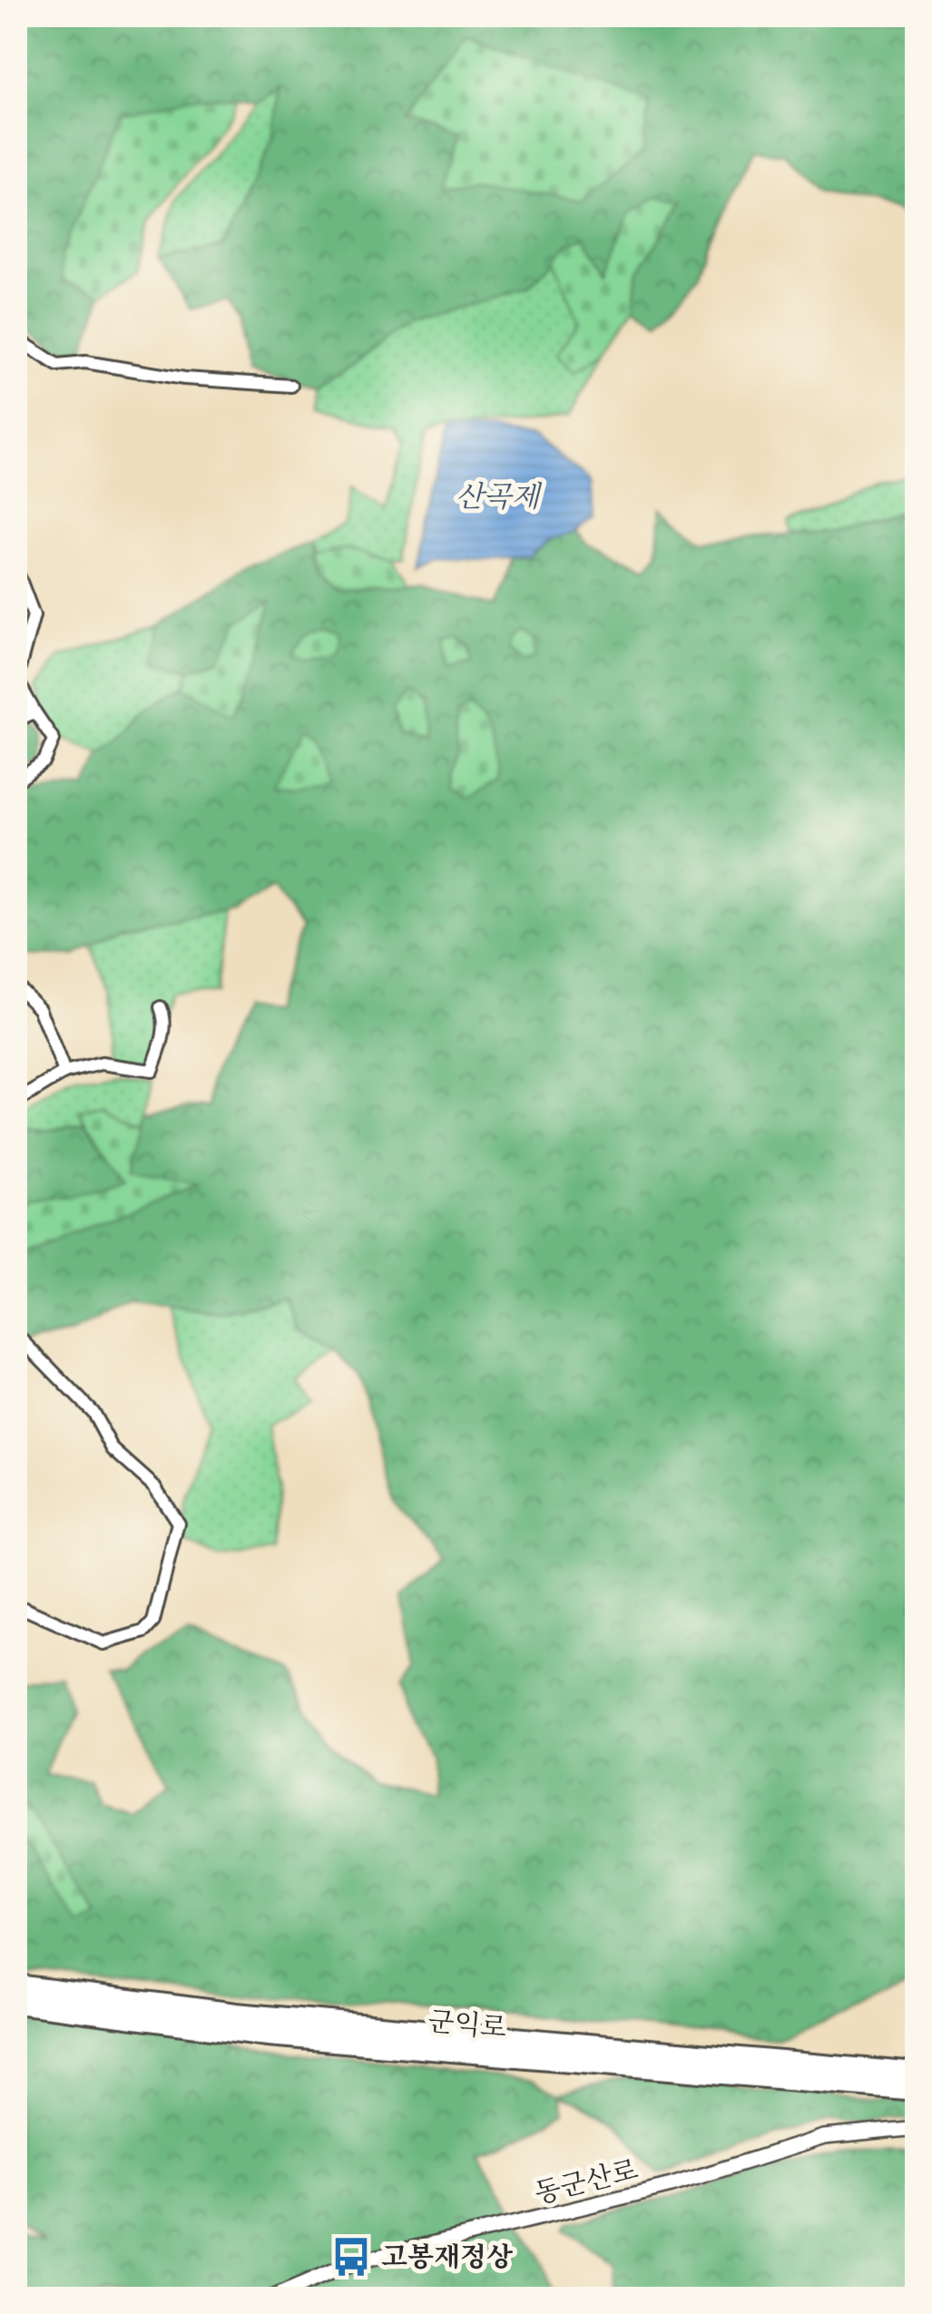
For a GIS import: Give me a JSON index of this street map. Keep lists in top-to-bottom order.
{
  "streets": {
    "highway": ["군익로"],
    "street": ["동군산로"]
  },
  "water": ["산곡제"],
  "places": {
    "bus stop": ["고봉재정상"]
  }
}
